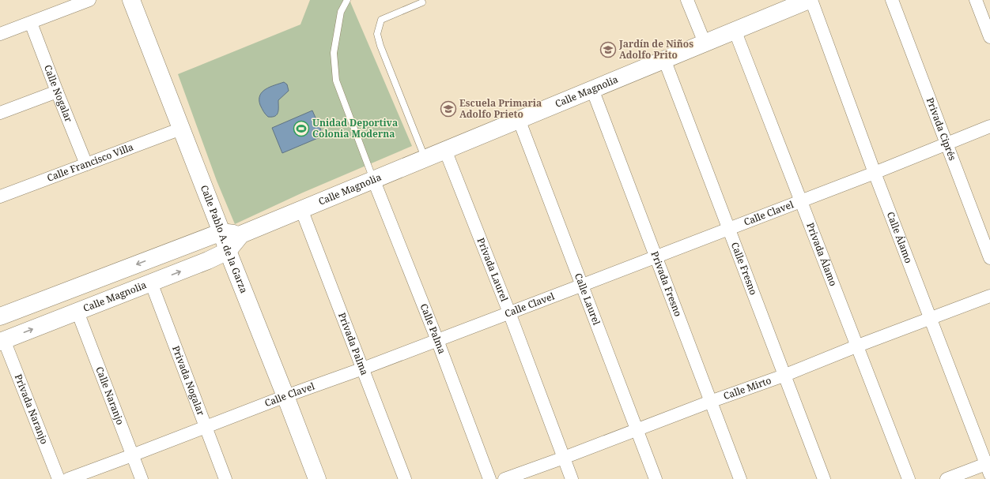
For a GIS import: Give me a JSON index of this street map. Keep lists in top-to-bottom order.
{
  "streets": {
    "street": [
      "Calle Magnolia",
      "Calle Nogalar",
      "Privada Ciprés",
      "Calle Francisco Villa",
      "Calle Clavel",
      "Calle Álamo",
      "Calle Pablo A. de la Garza",
      "Privada Álamo",
      "Calle Fresno",
      "Privada Laurel",
      "Privada Fresno",
      "Calle Laurel",
      "Calle Palma",
      "Privada Palma",
      "Privada Nogalar",
      "Calle Mirto",
      "Calle Naranjo",
      "Privada Naranjo"
    ]
  },
  "crossings": [
    ["Calle Magnolia", "Calle Álamo"],
    ["Calle Magnolia", "Calle Pablo A. de la Garza"],
    ["Calle Magnolia", "Privada Álamo"],
    ["Calle Magnolia", "Calle Fresno"],
    ["Calle Magnolia", "Privada Laurel"],
    ["Calle Magnolia", "Privada Fresno"],
    ["Calle Magnolia", "Calle Laurel"],
    ["Calle Magnolia", "Calle Palma"],
    ["Calle Magnolia", "Privada Palma"],
    ["Calle Magnolia", "Privada Nogalar"],
    ["Calle Magnolia", "Calle Naranjo"],
    ["Calle Magnolia", "Privada Naranjo"],
    ["Calle Nogalar", "Calle Francisco Villa"],
    ["Privada Ciprés", "Calle Clavel"],
    ["Calle Francisco Villa", "Calle Pablo A. de la Garza"],
    ["Calle Clavel", "Calle Álamo"],
    ["Calle Clavel", "Calle Pablo A. de la Garza"],
    ["Calle Clavel", "Privada Álamo"],
    ["Calle Clavel", "Calle Fresno"],
    ["Calle Clavel", "Privada Laurel"],
    ["Calle Clavel", "Privada Fresno"],
    ["Calle Clavel", "Calle Laurel"],
    ["Calle Clavel", "Calle Palma"],
    ["Calle Clavel", "Privada Palma"],
    ["Calle Clavel", "Privada Nogalar"],
    ["Calle Clavel", "Calle Naranjo"],
    ["Calle Álamo", "Calle Mirto"],
    ["Privada Álamo", "Calle Mirto"],
    ["Calle Fresno", "Calle Mirto"],
    ["Privada Laurel", "Calle Mirto"],
    ["Privada Fresno", "Calle Mirto"],
    ["Calle Laurel", "Calle Mirto"]
  ],
  "places": {
    "school or university": ["Jardín de Niños Adolfo Prito", "Escuela Primaria Adolfo Prieto"],
    "sports": ["Unidad Deportiva Colonia Moderna"]
  }
}
